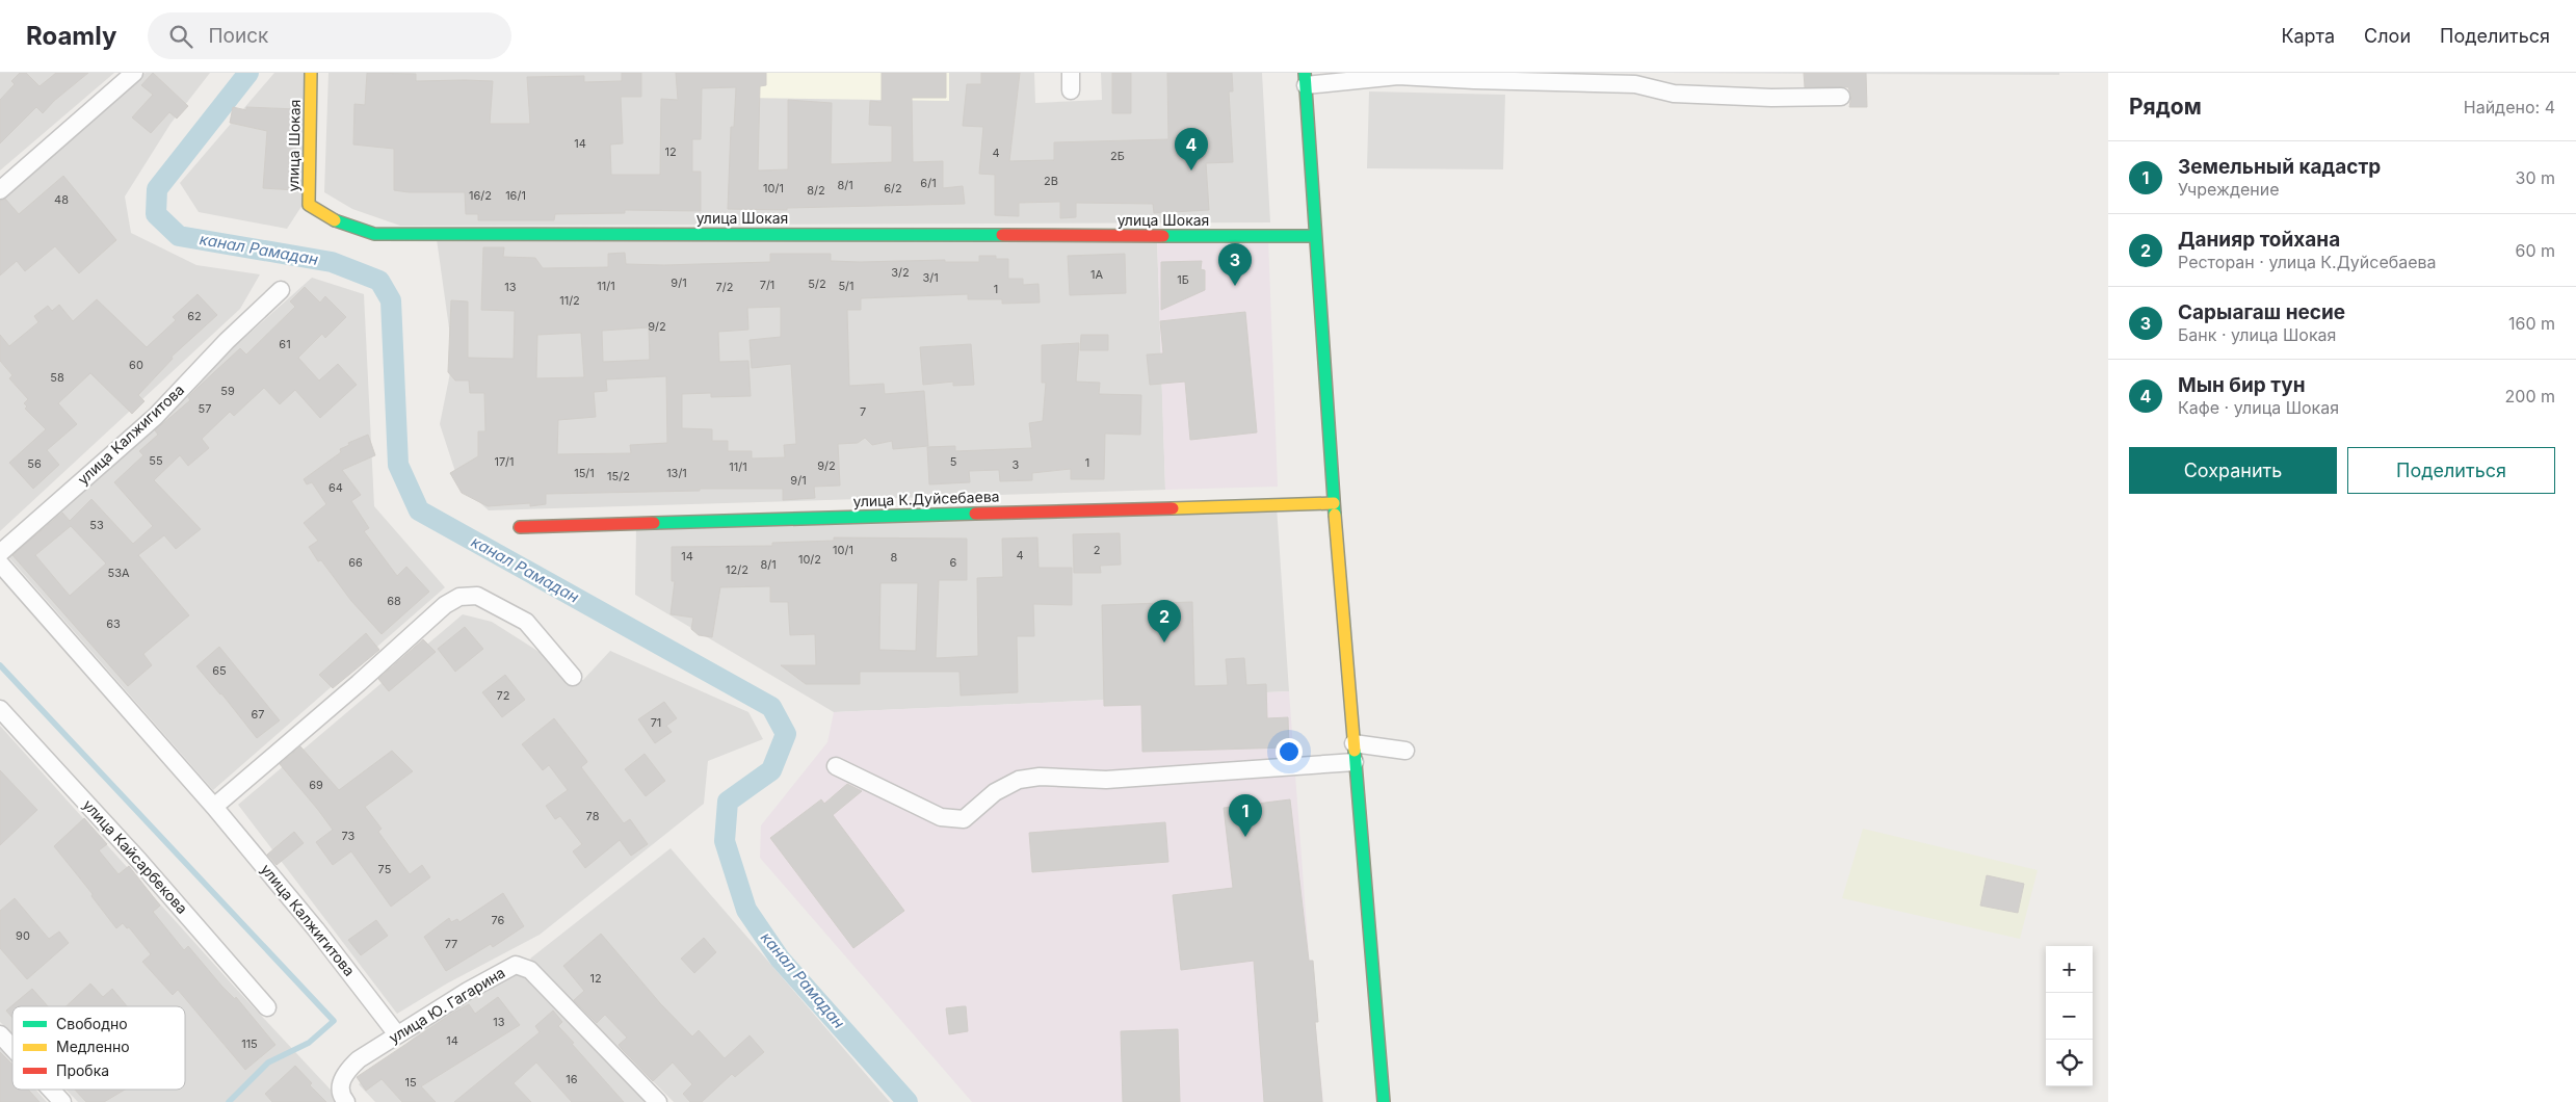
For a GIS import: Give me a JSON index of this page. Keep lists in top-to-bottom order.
{
  "streets": {
    "main road": ["улица Шокая", "улица К.Дуйсебаева"],
    "street": ["улица Калжигитова", "улица Кайсарбекова", "улица Ю. Гагарина"]
  },
  "crossings": [
    ["улица Калжигитова", "улица Ю. Гагарина"]
  ],
  "water": ["канал Рамадан"],
  "house_numbers": [
    "14",
    "12",
    "4",
    "2Б",
    "2В",
    "6/1",
    "8/1",
    "10/1",
    "6/2",
    "8/2",
    "16/2",
    "16/1",
    "48",
    "3/2",
    "1А",
    "3/1",
    "1Б",
    "9/1",
    "5/2",
    "7/1",
    "11/1",
    "5/1",
    "13",
    "7/2",
    "1",
    "11/2",
    "62",
    "9/2",
    "61",
    "60",
    "58",
    "59",
    "57",
    "7",
    "55",
    "17/1",
    "5",
    "1",
    "56",
    "3",
    "9/2",
    "11/1",
    "15/1",
    "13/1",
    "15/2",
    "9/1",
    "64",
    "53",
    "10/1",
    "2",
    "4",
    "14",
    "8",
    "10/2",
    "66",
    "6",
    "8/1",
    "12/2",
    "53А",
    "68",
    "63",
    "65",
    "72",
    "67",
    "71",
    "69",
    "78",
    "73",
    "75",
    "76",
    "90",
    "77",
    "12",
    "13",
    "14",
    "115",
    "16",
    "15"
  ],
  "legend": ["Свободно", "Медленно", "Пробка"],
  "page": {
    "header": "Roamly",
    "search": "Поиск",
    "nav": ["Карта", "Слои", "Поделиться"],
    "heading": ["Рядом", "Найдено: 4"],
    "pins": [
      "4",
      "3",
      "2",
      "1"
    ],
    "list": [
      {
        "mark": "1",
        "name": "Земельный кадастр",
        "note": "Учреждение",
        "value": "30 m"
      },
      {
        "mark": "2",
        "name": "Данияр тойхана",
        "note": "Ресторан · улица К.Дуйсебаева",
        "value": "60 m"
      },
      {
        "mark": "3",
        "name": "Сарыагаш несие",
        "note": "Банк · улица Шокая",
        "value": "160 m"
      },
      {
        "mark": "4",
        "name": "Мын бир тун",
        "note": "Кафе · улица Шокая",
        "value": "200 m"
      }
    ],
    "buttons": ["Сохранить", "Поделиться"],
    "map_buttons": ["+", "−"]
  }
}
